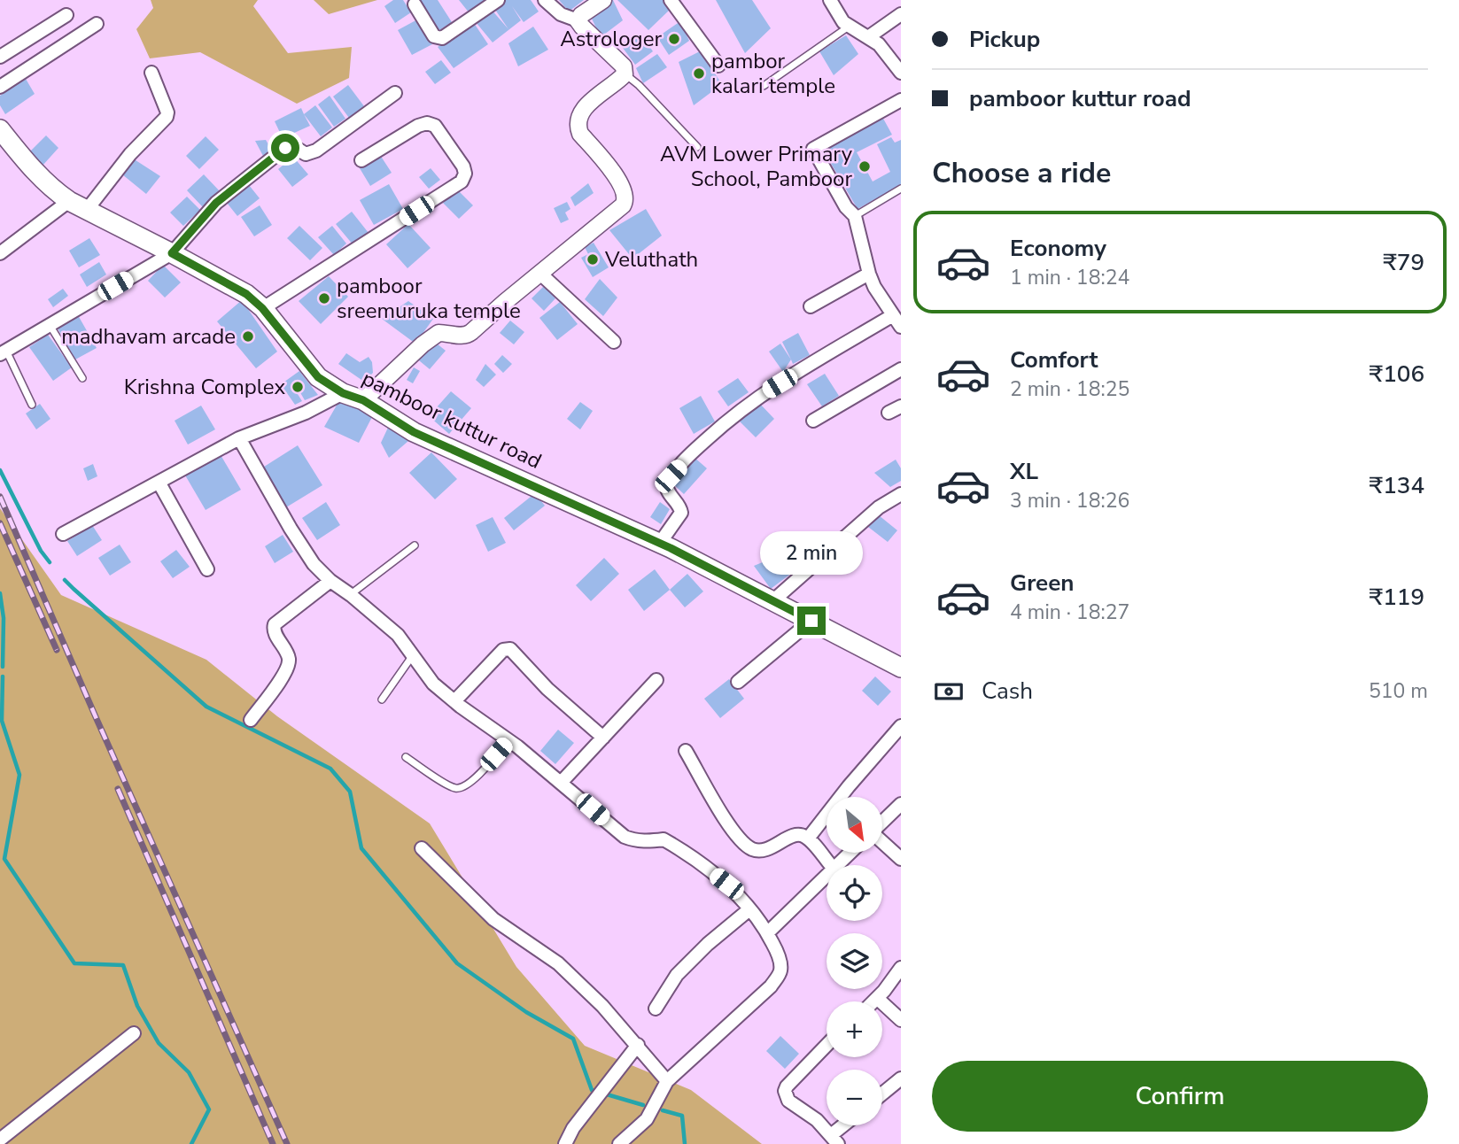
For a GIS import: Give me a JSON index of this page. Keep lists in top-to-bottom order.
{
  "streets": {
    "main road": ["pamboor kuttur road"]
  },
  "places": [
    "Astrologer",
    "pambor kalari temple",
    "AVM Lower Primary School, Pamboor",
    "Veluthath",
    "pamboor sreemuruka temple",
    "madhavam arcade",
    "Krishna Complex"
  ],
  "north": "bottom right",
  "page": {
    "banner": ["Pickup", "pamboor kuttur road"],
    "heading": "Choose a ride",
    "list": [
      {
        "name": "Economy",
        "note": "1 min · 18:24",
        "value": "₹79"
      },
      {
        "name": "Comfort",
        "note": "2 min · 18:25",
        "value": "₹106"
      },
      {
        "name": "XL",
        "note": "3 min · 18:26",
        "value": "₹134"
      },
      {
        "name": "Green",
        "note": "4 min · 18:27",
        "value": "₹119"
      }
    ],
    "bubble": "2 min",
    "pay": ["Cash", "510 m"],
    "map_buttons": ["+", "−"],
    "buttons": "Confirm"
  }
}
